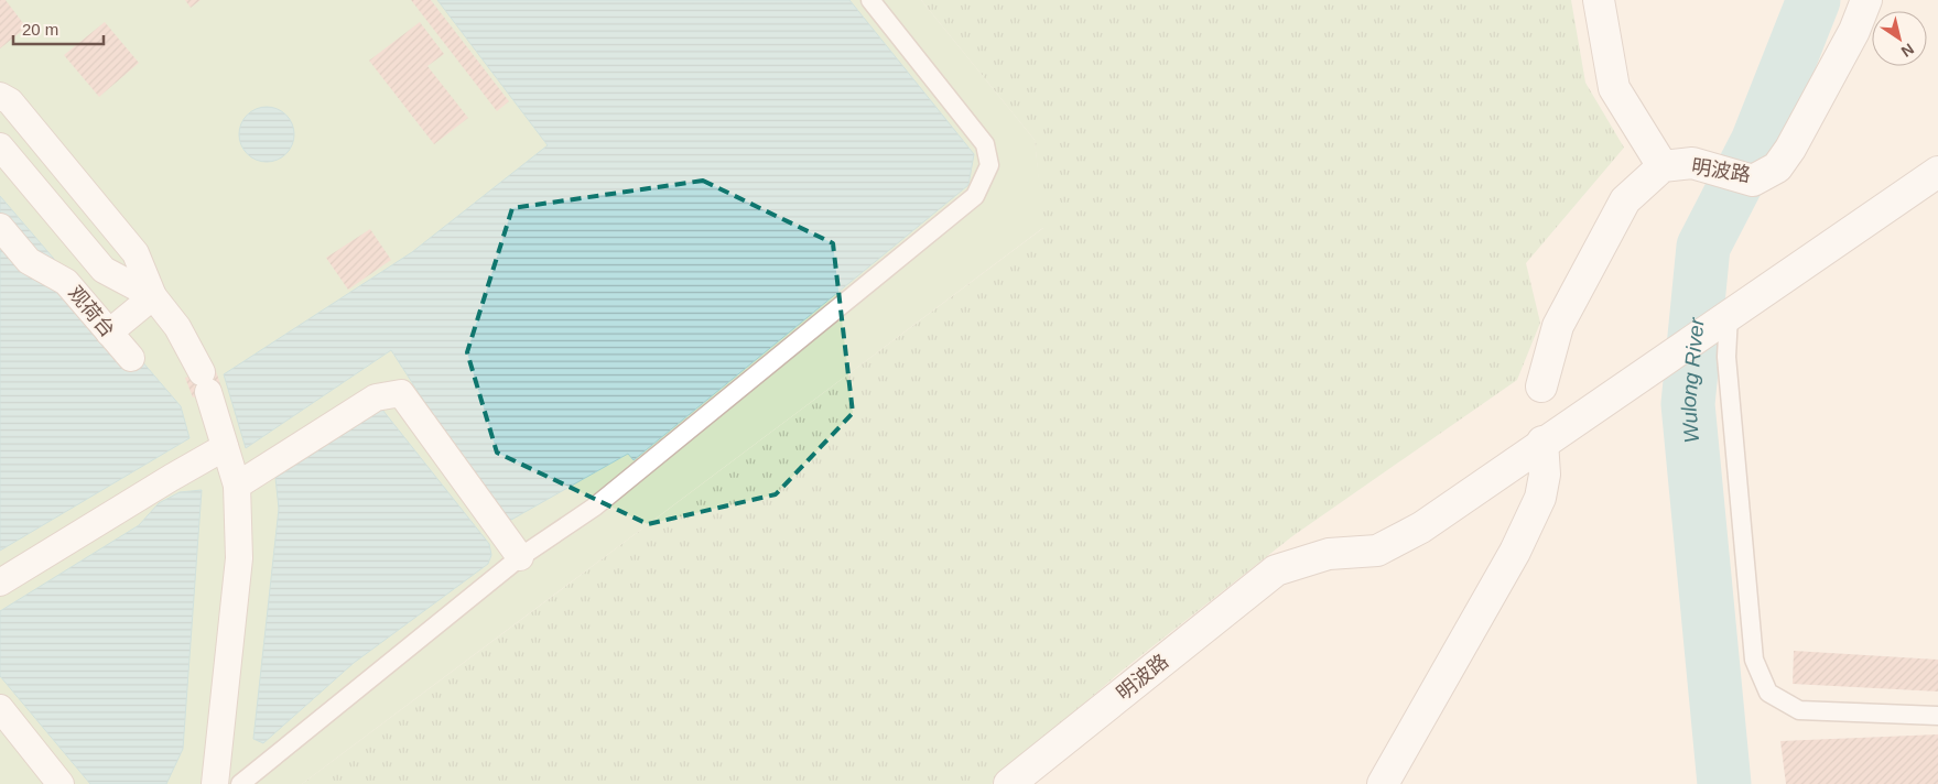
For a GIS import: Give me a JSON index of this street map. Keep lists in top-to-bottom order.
{
  "streets": {
    "street": ["明波路", "观荷台"]
  },
  "water": ["Wulong River"],
  "scale_bar": "20 m",
  "north": "bottom right"
}
